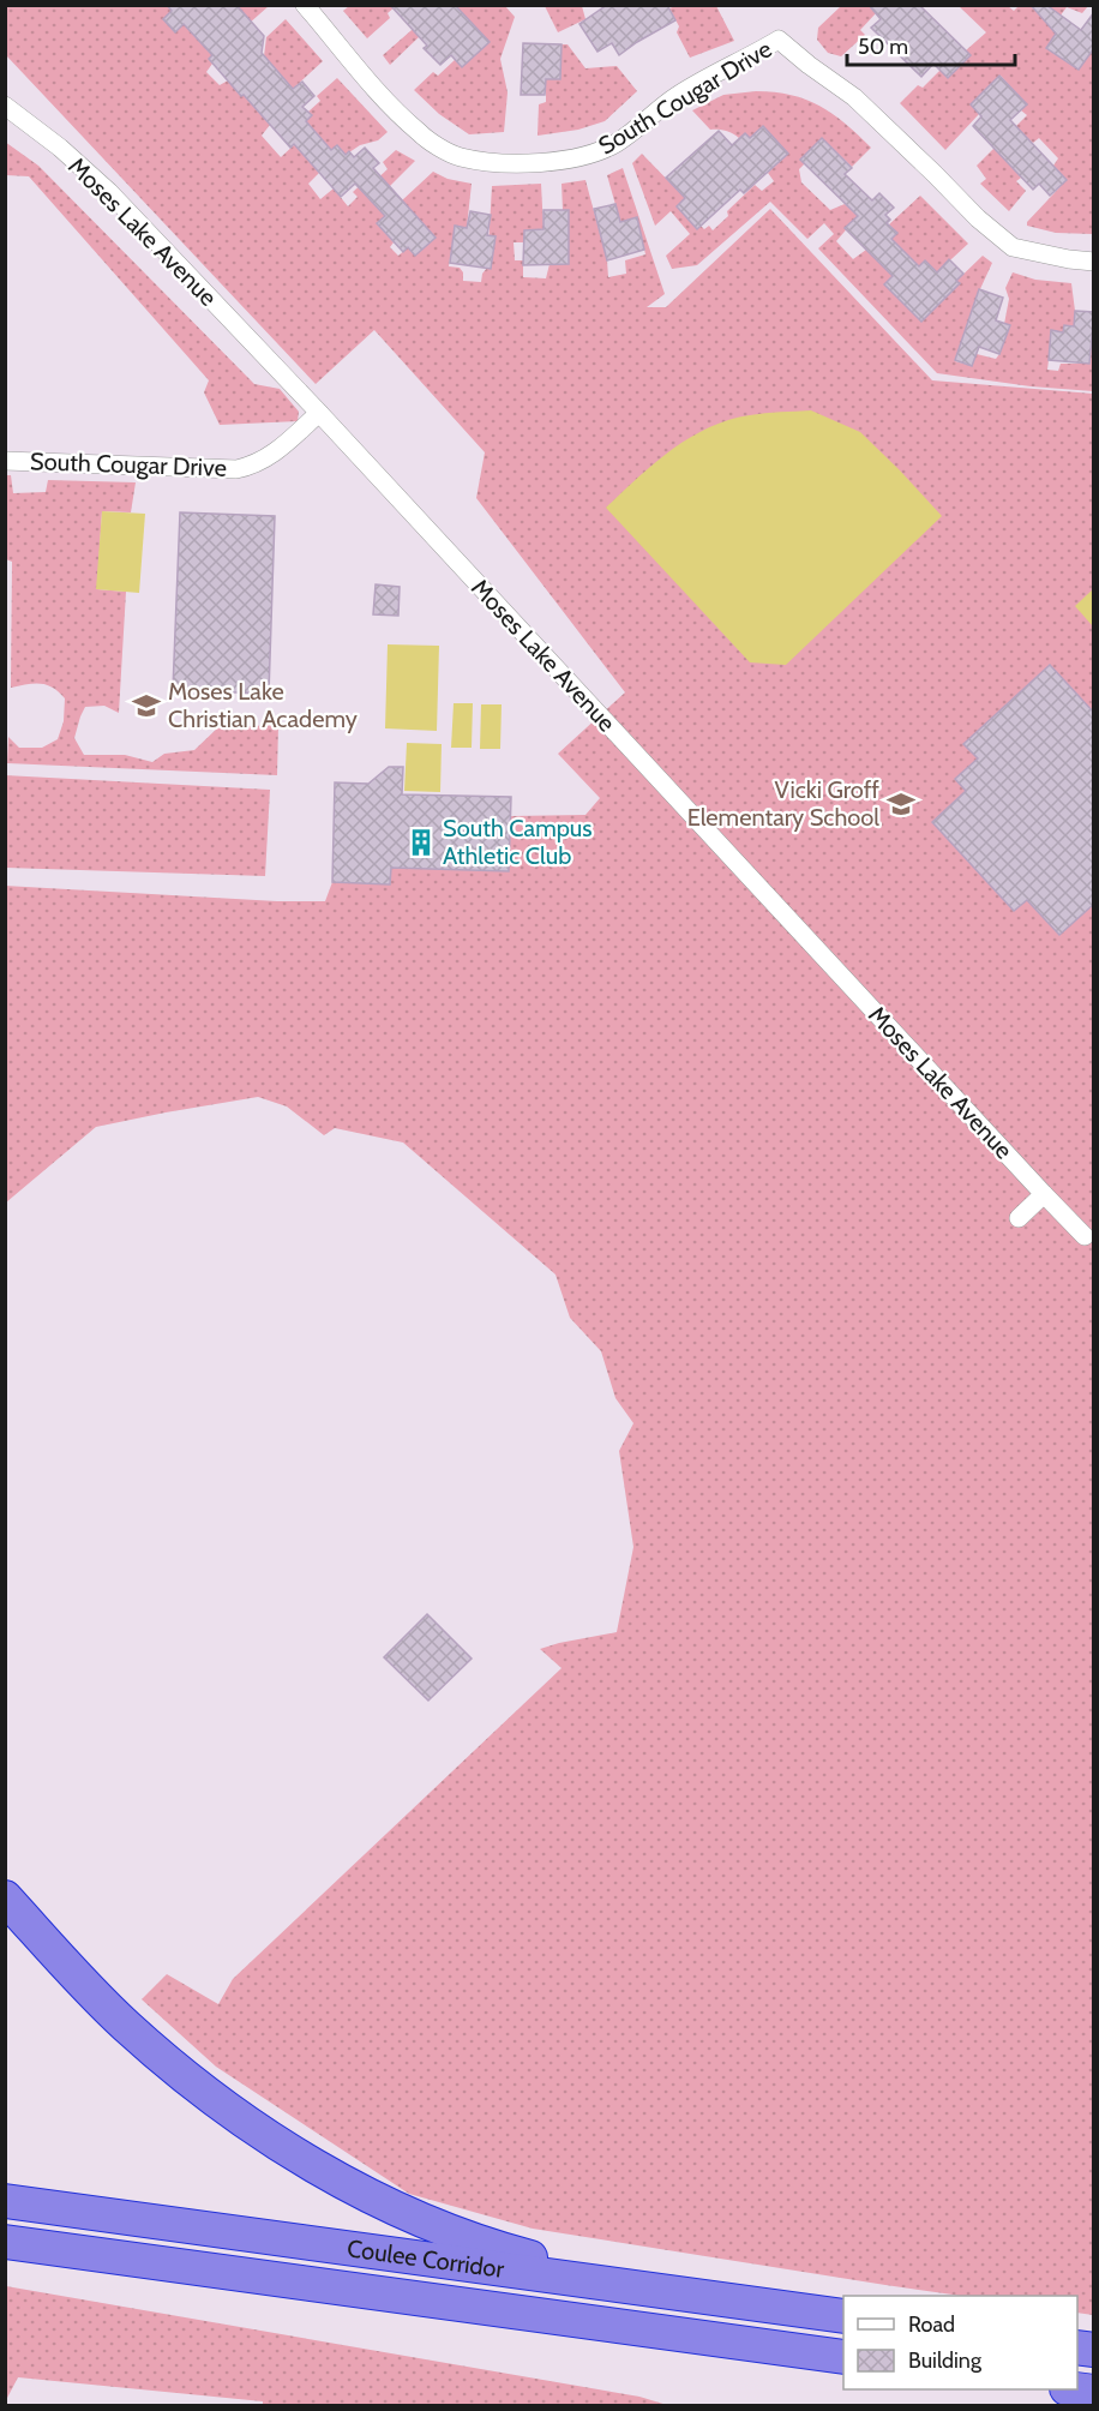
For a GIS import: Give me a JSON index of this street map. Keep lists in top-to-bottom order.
{
  "streets": {
    "highway": ["Coulee Corridor"],
    "street": ["South Cougar Drive", "Moses Lake Avenue"]
  },
  "crossings": [
    ["South Cougar Drive", "Moses Lake Avenue"]
  ],
  "places": {
    "school or university": ["Moses Lake Christian Academy", "Vicki Groff Elementary School"],
    "building": ["South Campus Athletic Club"]
  },
  "legend": ["Road", "Building"],
  "scale_bar": "50 m"
}
